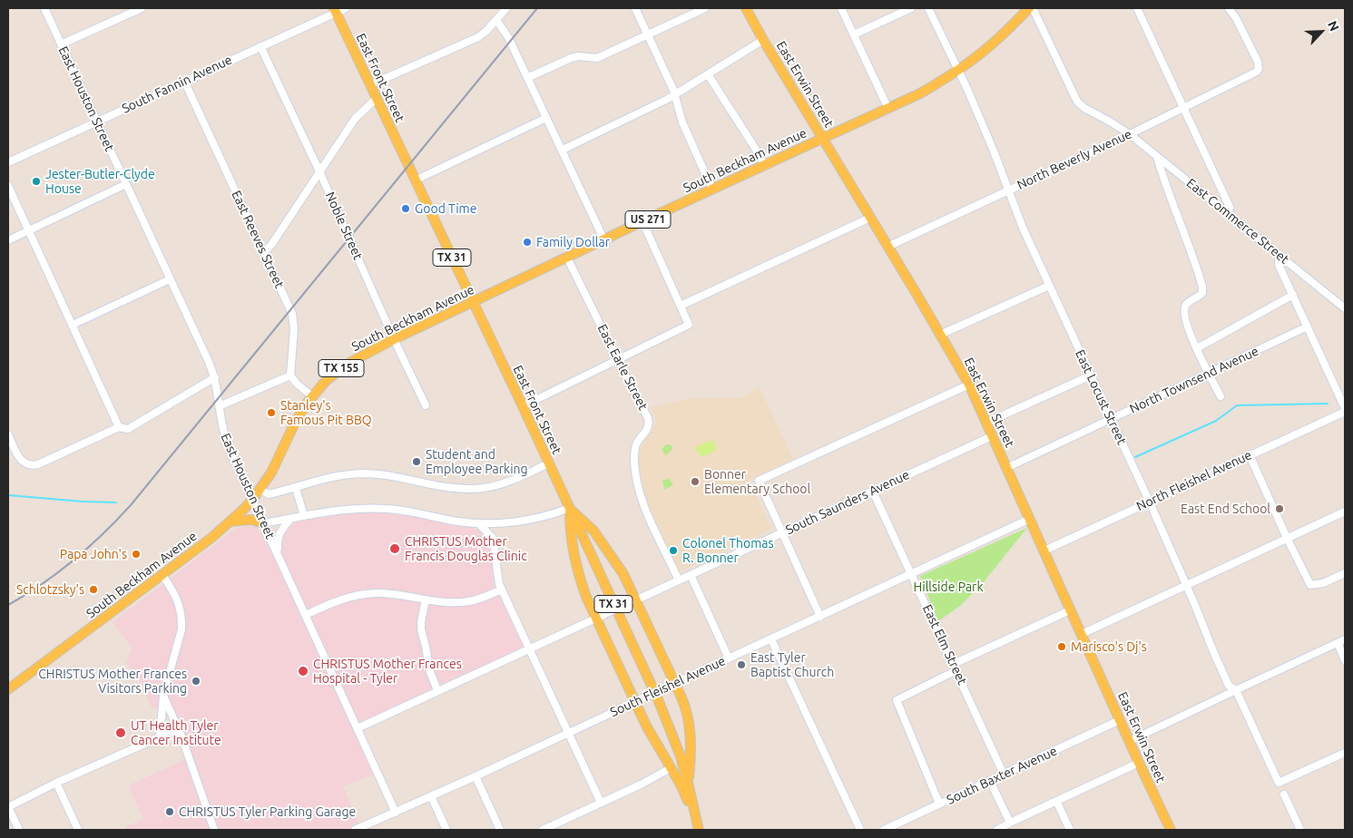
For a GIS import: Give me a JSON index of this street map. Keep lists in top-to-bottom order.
{
  "streets": {
    "main road": [
      "East Front Street",
      "East Erwin Street",
      "South Beckham Avenue",
      "US 271",
      "TX 31",
      "TX 155"
    ],
    "street": [
      "South Fannin Avenue",
      "East Houston Street",
      "North Beverly Avenue",
      "East Commerce Street",
      "Noble Street",
      "East Reeves Street",
      "East Earle Street",
      "North Townsend Avenue",
      "East Locust Street",
      "North Fleishel Avenue",
      "South Saunders Avenue",
      "East Elm Street",
      "South Fleishel Avenue",
      "South Baxter Avenue"
    ]
  },
  "crossings": [
    ["East Front Street", "South Fannin Avenue"],
    ["East Front Street", "South Beckham Avenue"],
    ["South Fannin Avenue", "East Houston Street"],
    ["South Fannin Avenue", "Noble Street"],
    ["South Fannin Avenue", "East Reeves Street"],
    ["East Erwin Street", "North Beverly Avenue"],
    ["East Erwin Street", "South Beckham Avenue"],
    ["East Erwin Street", "US 271"],
    ["East Erwin Street", "North Townsend Avenue"],
    ["East Erwin Street", "North Fleishel Avenue"],
    ["East Erwin Street", "South Saunders Avenue"],
    ["East Erwin Street", "South Fleishel Avenue"],
    ["East Erwin Street", "South Baxter Avenue"],
    ["East Houston Street", "South Beckham Avenue"],
    ["East Houston Street", "South Saunders Avenue"],
    ["East Houston Street", "South Fleishel Avenue"],
    ["North Beverly Avenue", "East Commerce Street"],
    ["North Beverly Avenue", "East Locust Street"],
    ["South Beckham Avenue", "US 271"],
    ["South Beckham Avenue", "Noble Street"],
    ["South Beckham Avenue", "East Earle Street"],
    ["US 271", "East Locust Street"],
    ["East Earle Street", "South Saunders Avenue"],
    ["North Townsend Avenue", "East Locust Street"],
    ["East Locust Street", "North Fleishel Avenue"],
    ["South Saunders Avenue", "East Elm Street"],
    ["East Elm Street", "South Fleishel Avenue"],
    ["East Elm Street", "South Baxter Avenue"]
  ],
  "parks": ["Hillside Park"],
  "places": [
    "Jester-Butler-Clyde House",
    "Good Time",
    "Family Dollar",
    "Stanley's Famous Pit BBQ",
    "Student and Employee Parking",
    "Bonner Elementary School",
    "East End School",
    "CHRISTUS Mother Francis Douglas Clinic",
    "Colonel Thomas R. Bonner",
    "Papa John's",
    "Schlotzsky's",
    "Marisco's Dj's",
    "East Tyler Baptist Church",
    "CHRISTUS Mother Frances Hospital - Tyler",
    "CHRISTUS Mother Frances Visitors Parking",
    "UT Health Tyler Cancer Institute",
    "CHRISTUS Tyler Parking Garage"
  ],
  "north": "top right"
}
